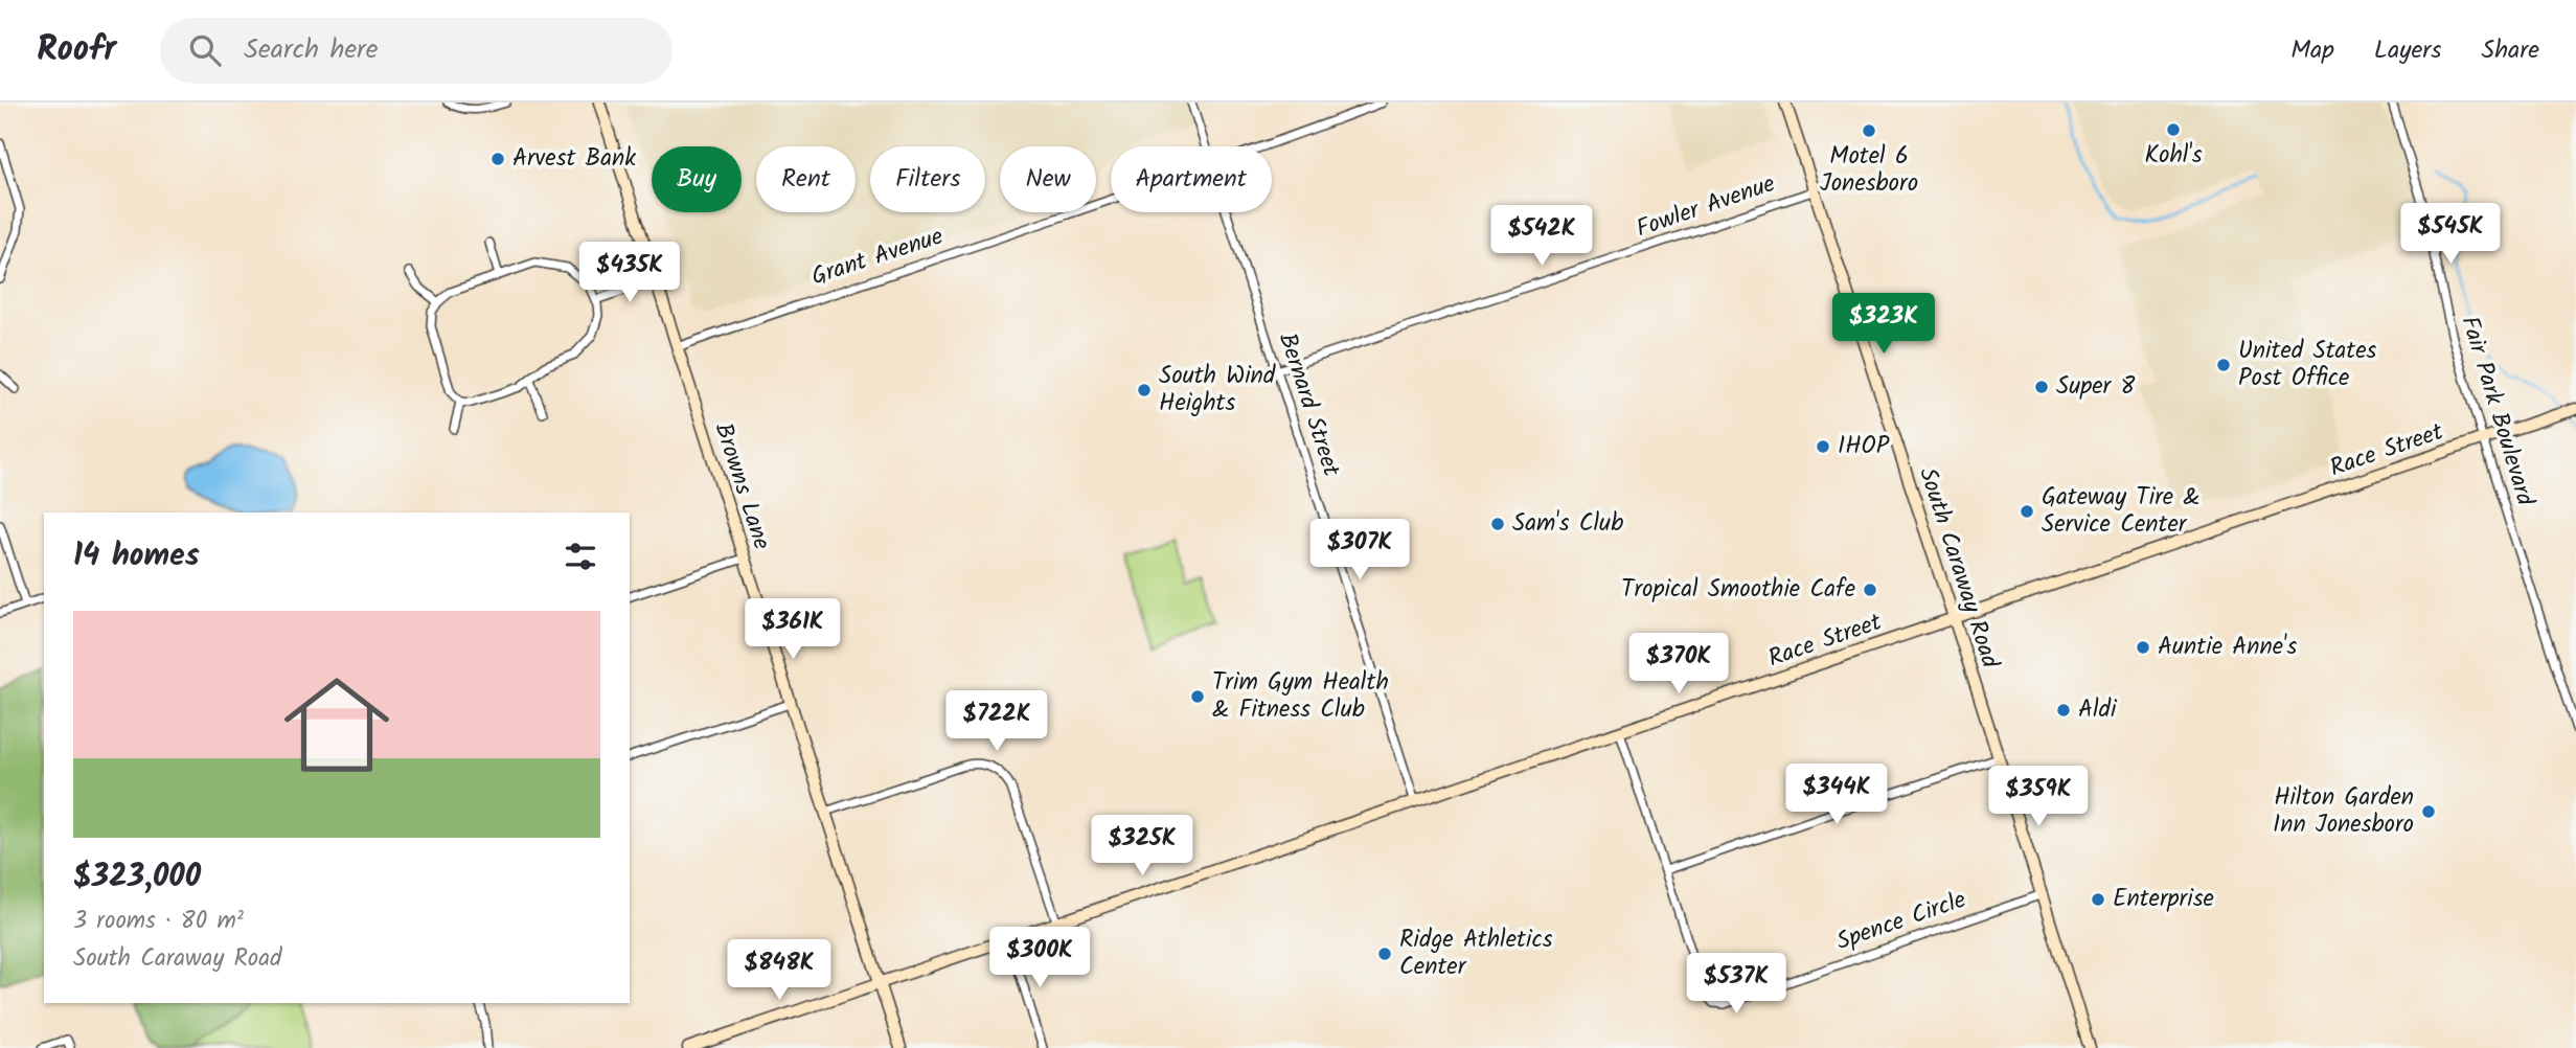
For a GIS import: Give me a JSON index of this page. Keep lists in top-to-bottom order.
{
  "streets": {
    "street": [
      "Fowler Avenue",
      "Grant Avenue",
      "Bernard Street",
      "Fair Park Boulevard",
      "Race Street",
      "Browns Lane",
      "South Caraway Road",
      "Spence Circle"
    ]
  },
  "crossings": [
    ["Fowler Avenue", "Bernard Street"],
    ["Fowler Avenue", "South Caraway Road"],
    ["Grant Avenue", "Browns Lane"],
    ["Bernard Street", "Race Street"],
    ["Fair Park Boulevard", "Race Street"],
    ["Race Street", "Browns Lane"],
    ["Race Street", "South Caraway Road"],
    ["Race Street", "Spence Circle"],
    ["South Caraway Road", "Spence Circle"]
  ],
  "places": [
    "Kohl's",
    "Motel 6 Jonesboro",
    "Arvest Bank",
    "United States Post Office",
    "Super 8",
    "South Wind Heights",
    "IHOP",
    "Gateway Tire & Service Center",
    "Sam's Club",
    "Tropical Smoothie Cafe",
    "Auntie Anne's",
    "Trim Gym Health & Fitness Club",
    "Aldi",
    "Hilton Garden Inn Jonesboro",
    "Enterprise",
    "Ridge Athletics Center"
  ],
  "page": {
    "header": "Roofr",
    "search": "Search here",
    "nav": ["Map", "Layers", "Share"],
    "chip": [
      "Buy",
      "Rent",
      "Filters",
      "New",
      "Apartment"
    ],
    "price": [
      "$545K",
      "$542K",
      "$435K",
      "$323K",
      "$307K",
      "$361K",
      "$370K",
      "$722K",
      "$344K",
      "$359K",
      "$325K",
      "$300K",
      "$848K",
      "$537K"
    ],
    "heading": "14 homes",
    "list": [
      {
        "name": "$323,000",
        "note": "3 rooms · 80 m² · South Caraway Road"
      }
    ]
  }
}
